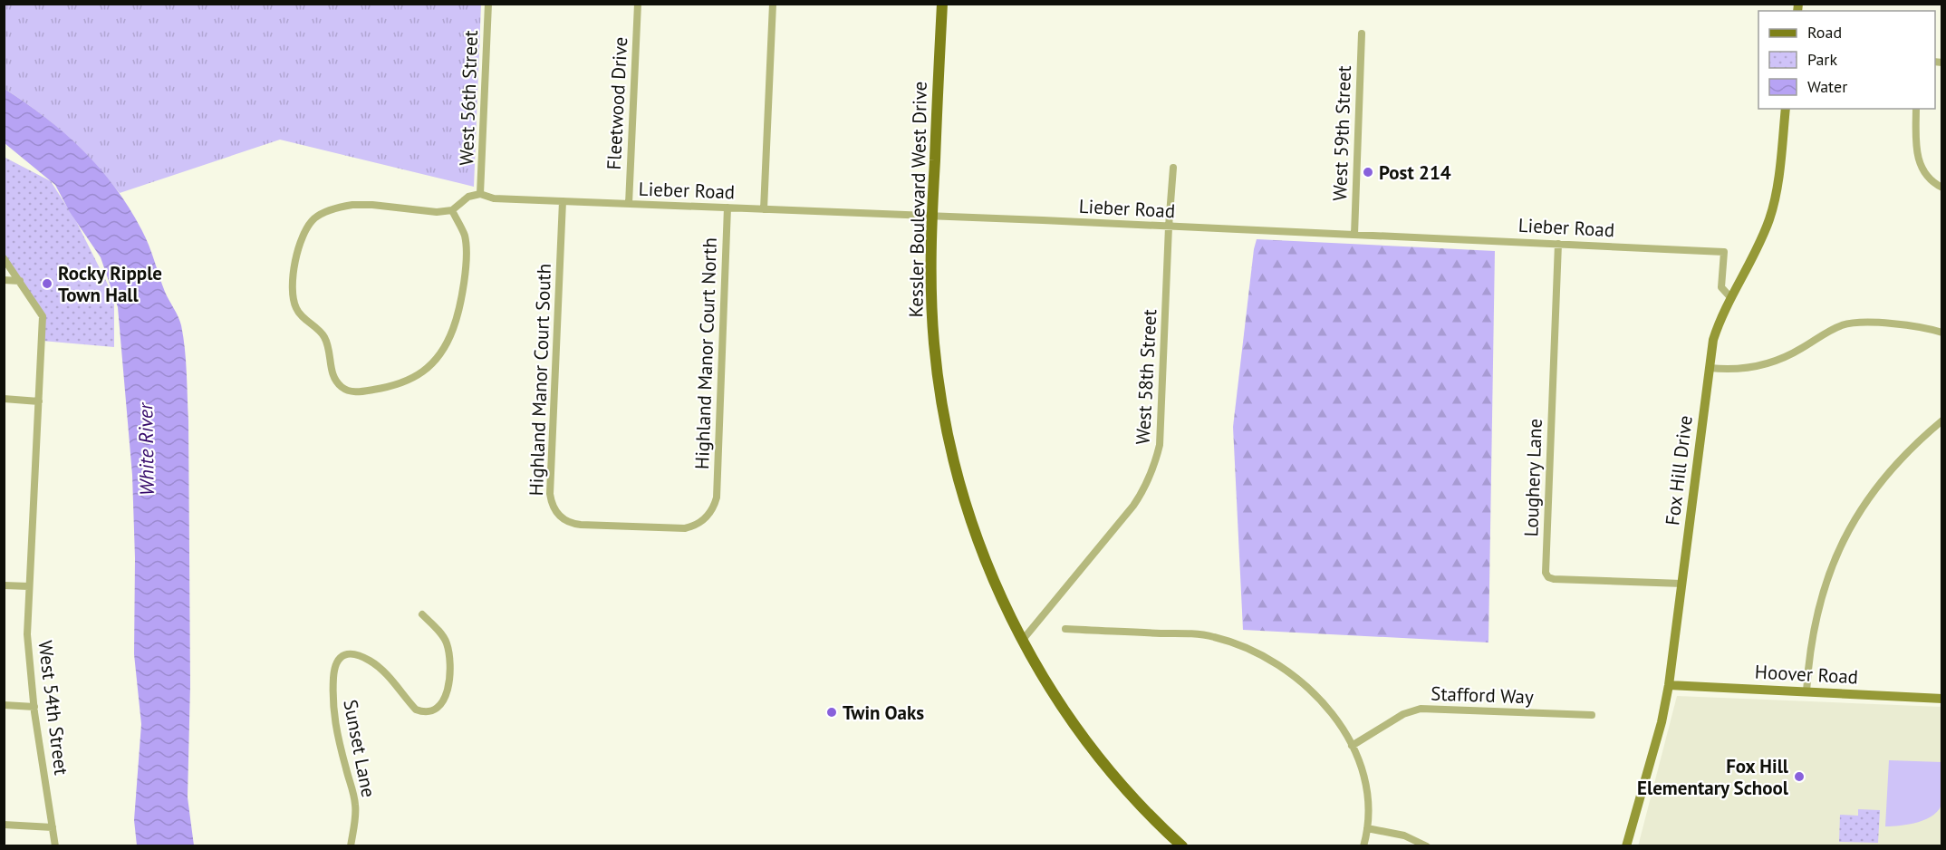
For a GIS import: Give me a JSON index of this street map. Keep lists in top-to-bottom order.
{
  "streets": {
    "main road": ["Kessler Boulevard West Drive"],
    "street": [
      "West 56th Street",
      "Fleetwood Drive",
      "West 59th Street",
      "Lieber Road",
      "Highland Manor Court North",
      "West 58th Street",
      "Highland Manor Court South",
      "Fox Hill Drive",
      "Loughery Lane",
      "Hoover Road",
      "Stafford Way",
      "West 54th Street",
      "Sunset Lane"
    ]
  },
  "crossings": [
    ["West 56th Street", "Lieber Road"],
    ["Fleetwood Drive", "Lieber Road"],
    ["West 59th Street", "Lieber Road"],
    ["Lieber Road", "Kessler Boulevard West Drive"],
    ["Lieber Road", "Highland Manor Court North"],
    ["Lieber Road", "West 58th Street"],
    ["Lieber Road", "Highland Manor Court South"],
    ["Lieber Road", "Fox Hill Drive"],
    ["Lieber Road", "Loughery Lane"],
    ["Kessler Boulevard West Drive", "West 58th Street"],
    ["Highland Manor Court North", "Highland Manor Court South"],
    ["Fox Hill Drive", "Loughery Lane"],
    ["Fox Hill Drive", "Hoover Road"]
  ],
  "water": ["White River"],
  "places": [
    "Post 214",
    "Rocky Ripple Town Hall",
    "Twin Oaks",
    "Fox Hill Elementary School"
  ],
  "legend": ["Road", "Park", "Water"]
}
